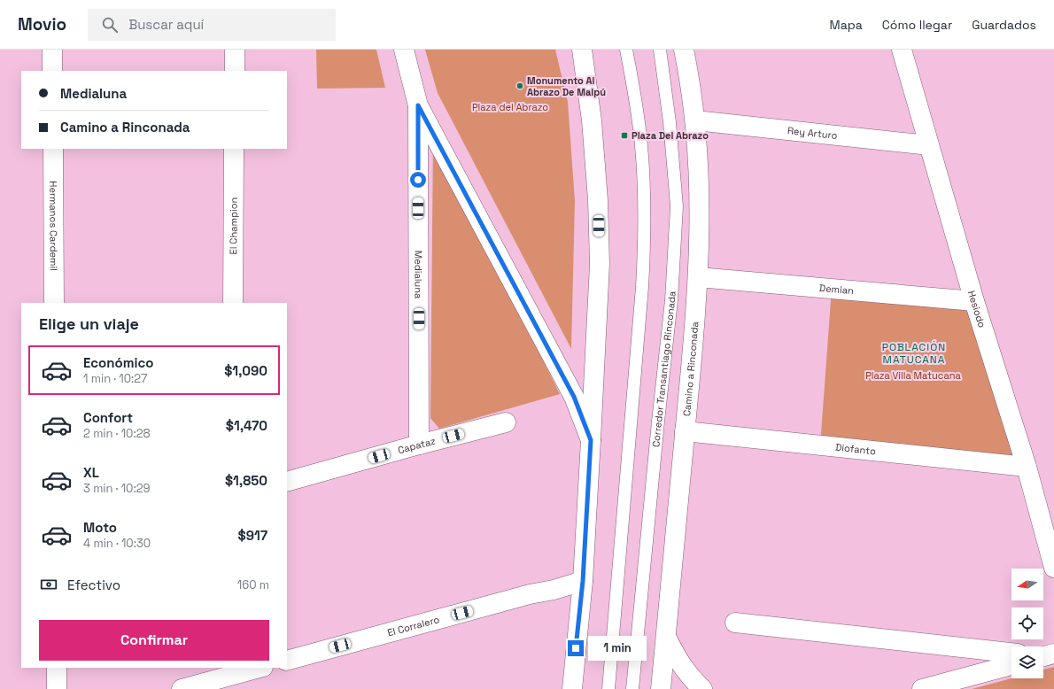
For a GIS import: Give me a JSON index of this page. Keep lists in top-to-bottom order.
{
  "streets": {
    "street": [
      "Rey Arturo",
      "Hermanos Cardemil",
      "El Champion",
      "Medialuna",
      "Demian",
      "Hesiodo",
      "Camino a Rinconada",
      "Capataz",
      "Diofanto",
      "El Corralero"
    ],
    "lane": ["Corredor Transantiago Rinconada"]
  },
  "crossings": [
    ["Rey Arturo", "Hesiodo"],
    ["Rey Arturo", "Camino a Rinconada"],
    ["Medialuna", "Capataz"],
    ["Demian", "Hesiodo"],
    ["Demian", "Camino a Rinconada"],
    ["Hesiodo", "Diofanto"],
    ["Camino a Rinconada", "Diofanto"]
  ],
  "districts": ["POBLACIÓN MATUCANA"],
  "parks": ["Plaza del Abrazo", "Plaza Villa Matucana"],
  "places": {
    "other": ["Monumento Al Abrazo De Maipú"],
    "transit": ["Plaza Del Abrazo"]
  },
  "north": "left",
  "page": {
    "header": "Movio",
    "search": "Buscar aquí",
    "nav": ["Mapa", "Cómo llegar", "Guardados"],
    "banner": ["Medialuna", "Camino a Rinconada"],
    "heading": "Elige un viaje",
    "list": [
      {
        "name": "Económico",
        "note": "1 min · 10:27",
        "value": "$1,090"
      },
      {
        "name": "Confort",
        "note": "2 min · 10:28",
        "value": "$1,470"
      },
      {
        "name": "XL",
        "note": "3 min · 10:29",
        "value": "$1,850"
      },
      {
        "name": "Moto",
        "note": "4 min · 10:30",
        "value": "$917"
      }
    ],
    "pay": ["Efectivo", "160 m"],
    "buttons": "Confirmar",
    "bubble": "1 min"
  }
}
